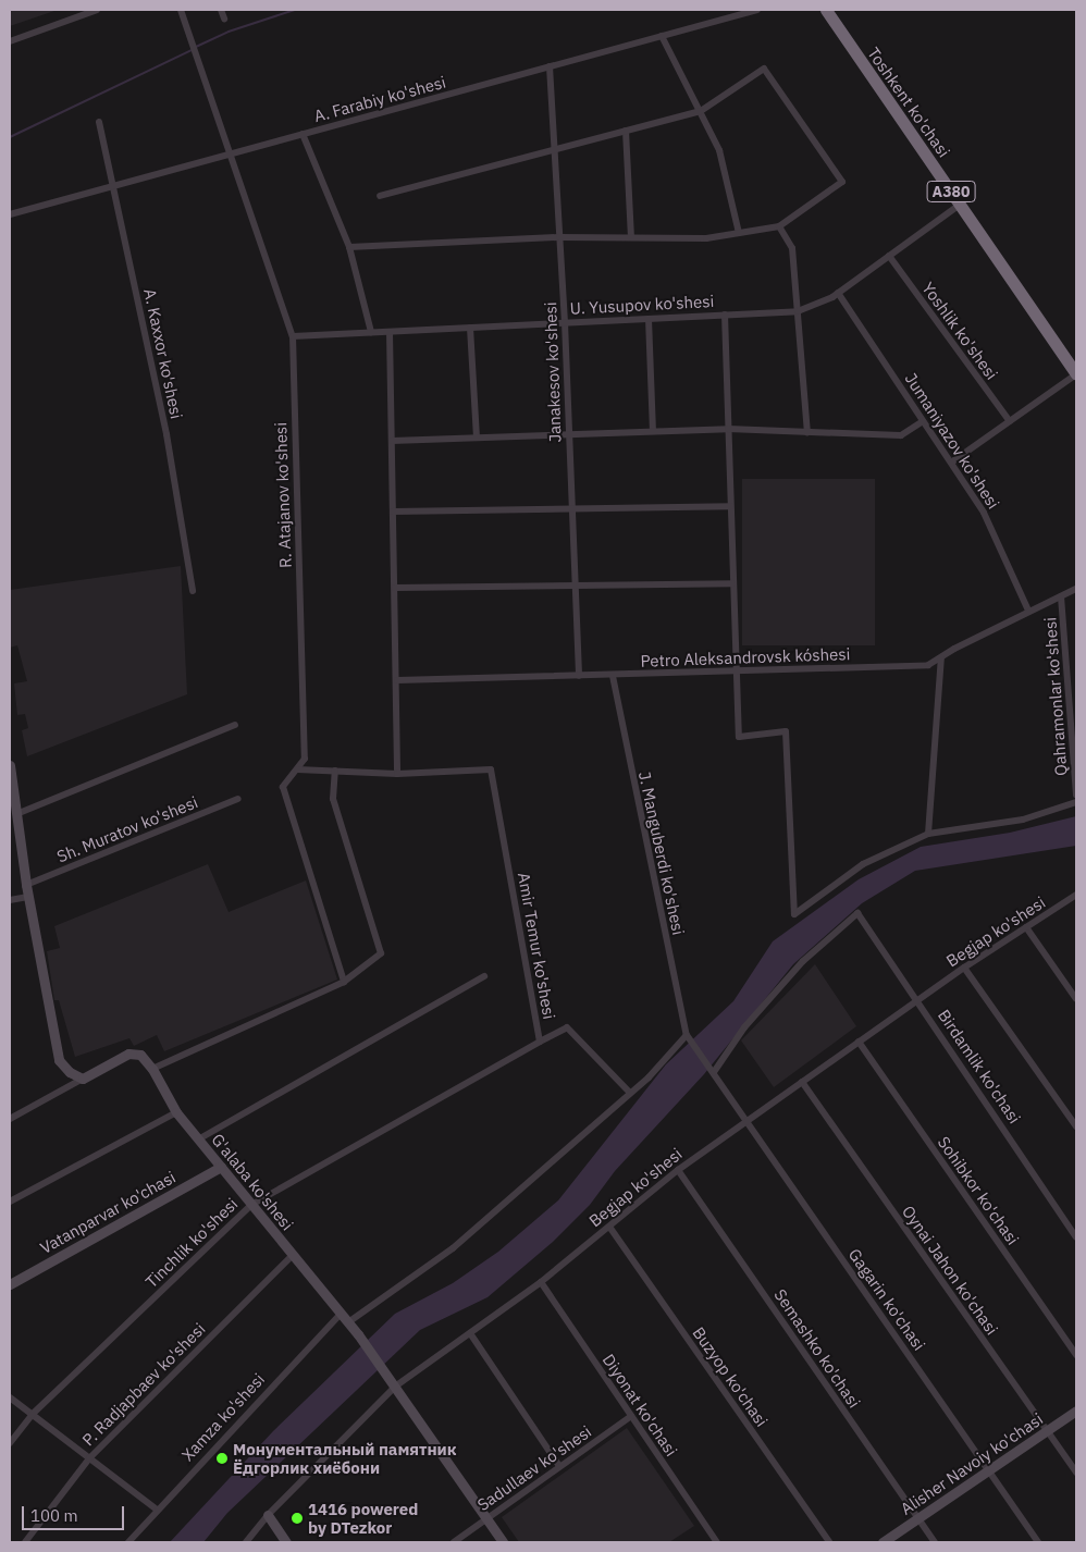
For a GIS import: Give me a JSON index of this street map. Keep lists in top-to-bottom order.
{
  "streets": {
    "highway": ["Toshkent ko'chasi", "A380"],
    "street": [
      "A. Farabiy ko'shesi",
      "U. Yusupov ko'shesi",
      "Yoshlik ko'shesi",
      "A. Kaxxor ko'shesi",
      "Janakesov ko'shesi",
      "Jumaniyazov ko'shesi",
      "R. Atajanov ko'shesi",
      "Petro Aleksandrovsk kóshesi",
      "Qahramonlar ko'shesi",
      "Sh. Muratov ko'shesi",
      "J. Manguberdi ko'shesi",
      "Begjap ko'shesi",
      "Amir Temur ko'shesi",
      "Birdamlik ko'chasi",
      "G'alaba ko'shesi",
      "Sohibkor ko'chasi",
      "Vatanparvar ko'chasi",
      "Tinchlik ko'shesi",
      "Oynai Jahon ko'chasi",
      "Gagarin ko'chasi",
      "Semashko ko'chasi",
      "Buzyop ko'chasi",
      "P. Radjapbaev ko'shesi",
      "Diyonat ko'chasi",
      "Xamza ko'shesi",
      "Alisher Navoiy ko'chasi",
      "Sadullaev ko'shesi"
    ]
  },
  "crossings": [
    ["A. Farabiy ko'shesi", "A. Kaxxor ko'shesi"],
    ["A. Farabiy ko'shesi", "Janakesov ko'shesi"],
    ["A. Farabiy ko'shesi", "R. Atajanov ko'shesi"],
    ["Toshkent ko'chasi", "U. Yusupov ko'shesi"],
    ["U. Yusupov ko'shesi", "Yoshlik ko'shesi"],
    ["U. Yusupov ko'shesi", "Janakesov ko'shesi"],
    ["U. Yusupov ko'shesi", "Jumaniyazov ko'shesi"],
    ["U. Yusupov ko'shesi", "R. Atajanov ko'shesi"],
    ["Janakesov ko'shesi", "Petro Aleksandrovsk kóshesi"],
    ["Jumaniyazov ko'shesi", "Petro Aleksandrovsk kóshesi"],
    ["Petro Aleksandrovsk kóshesi", "Qahramonlar ko'shesi"],
    ["Petro Aleksandrovsk kóshesi", "J. Manguberdi ko'shesi"],
    ["J. Manguberdi ko'shesi", "Gagarin ko'chasi"],
    ["Begjap ko'shesi", "Birdamlik ko'chasi"],
    ["Begjap ko'shesi", "G'alaba ko'shesi"],
    ["Begjap ko'shesi", "Sohibkor ko'chasi"],
    ["Begjap ko'shesi", "Oynai Jahon ko'chasi"],
    ["Begjap ko'shesi", "Gagarin ko'chasi"],
    ["Begjap ko'shesi", "Semashko ko'chasi"],
    ["Begjap ko'shesi", "Buzyop ko'chasi"],
    ["Begjap ko'shesi", "Diyonat ko'chasi"],
    ["Amir Temur ko'shesi", "Tinchlik ko'shesi"],
    ["Birdamlik ko'chasi", "Gagarin ko'chasi"],
    ["G'alaba ko'shesi", "Vatanparvar ko'chasi"],
    ["G'alaba ko'shesi", "Tinchlik ko'shesi"],
    ["G'alaba ko'shesi", "P. Radjapbaev ko'shesi"],
    ["G'alaba ko'shesi", "Xamza ko'shesi"],
    ["G'alaba ko'shesi", "Sadullaev ko'shesi"],
    ["Oynai Jahon ko'chasi", "Alisher Navoiy ko'chasi"],
    ["Gagarin ko'chasi", "Alisher Navoiy ko'chasi"],
    ["Semashko ko'chasi", "Alisher Navoiy ko'chasi"],
    ["Diyonat ko'chasi", "Sadullaev ko'shesi"]
  ],
  "places": ["Монументальный памятник Ёдгорлик хиёбони", "1416 powered by DTezkor"],
  "scale_bar": "100 m"
}
